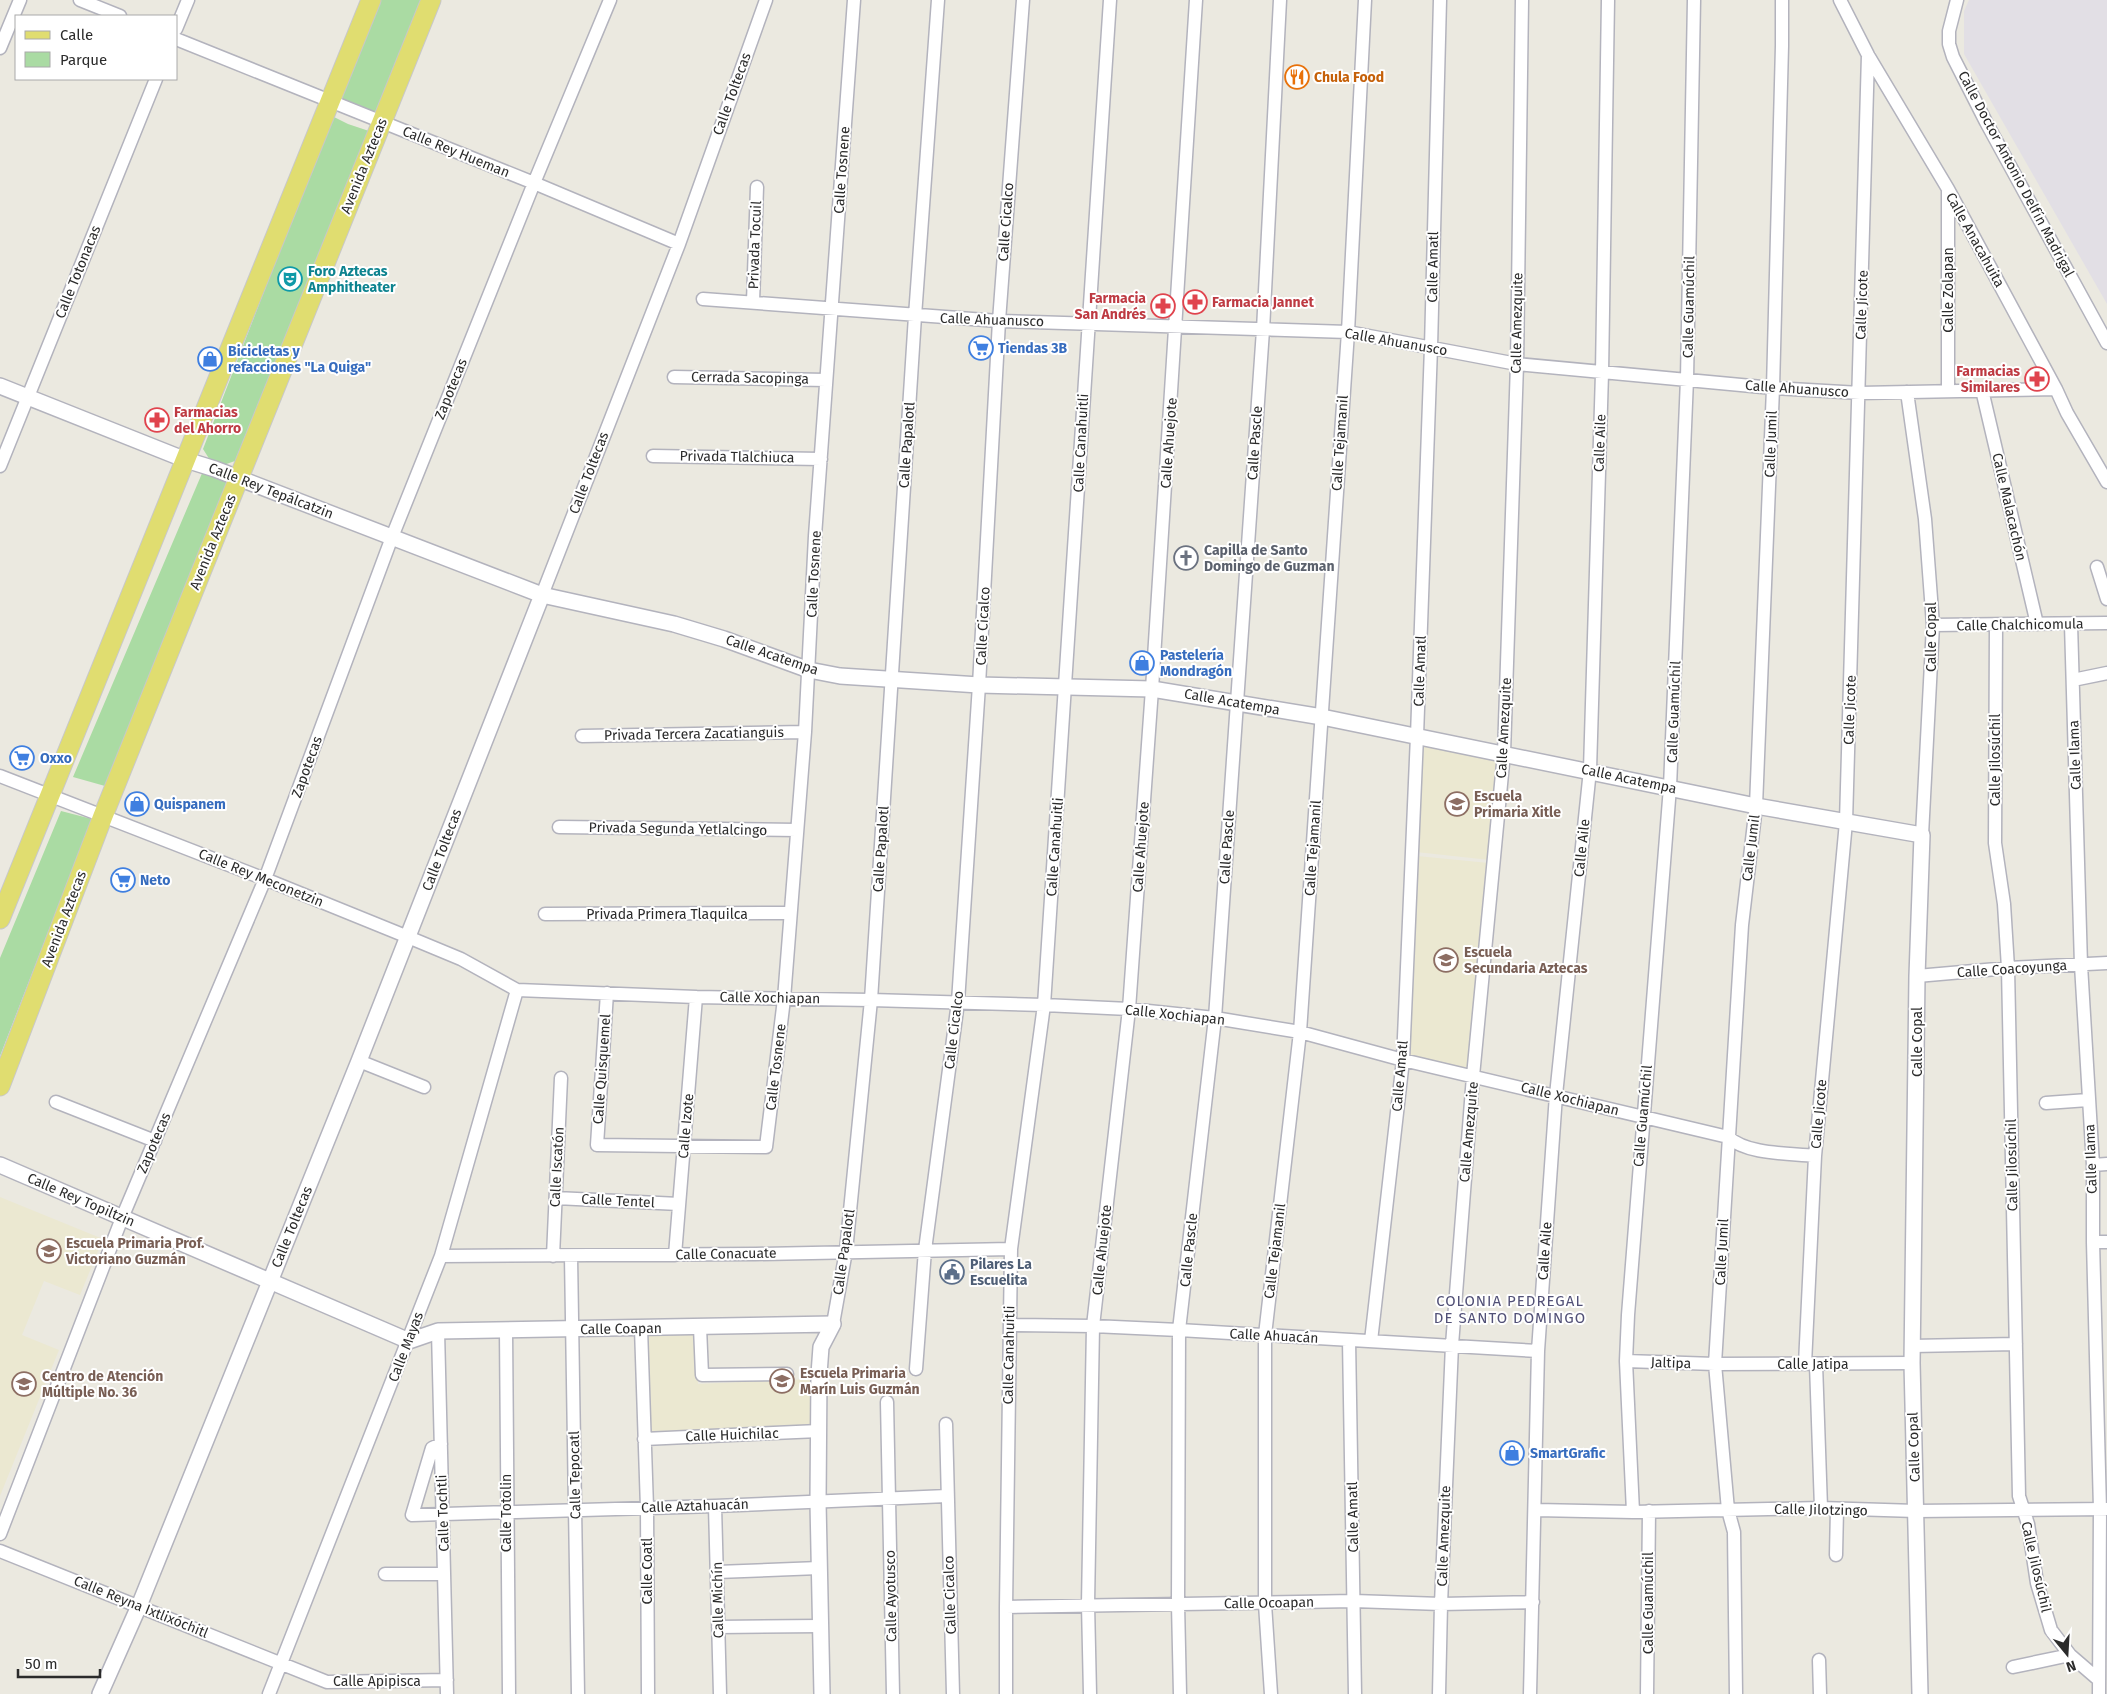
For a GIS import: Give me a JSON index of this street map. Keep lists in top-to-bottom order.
{
  "streets": {
    "main road": ["Avenida Aztecas"],
    "street": [
      "Calle Toltecas",
      "Calle Rey Hueman",
      "Calle Tosnene",
      "Calle Doctor Antonio Delfín Madrigal",
      "Calle Cicalco",
      "Calle Anacahuita",
      "Privada Tocuil",
      "Calle Amatl",
      "Calle Totonacas",
      "Calle Zolapan",
      "Calle Jicote",
      "Calle Guamúchil",
      "Calle Ahuanusco",
      "Calle Amezquite",
      "Cerrada Sacopinga",
      "Zapotecas",
      "Calle Canahuitli",
      "Calle Ahuejote",
      "Calle Pascle",
      "Calle Tejamanil",
      "Calle Aile",
      "Calle Jumil",
      "Calle Papalotl",
      "Privada Tlalchiuca",
      "Calle Rey Tepálcatzin",
      "Calle Malacachón",
      "Calle Chalchicomula",
      "Calle Copal",
      "Calle Acatempa",
      "Privada Tercera Zacatianguis",
      "Calle Ilama",
      "Calle Jilosúchil",
      "Privada Segunda Yetlalcingo",
      "Calle Rey Meconetzin",
      "Privada Primera Tlaquilca",
      "Calle Coacoyunga",
      "Calle Xochiapan",
      "Calle Quisquemel",
      "Calle Izote",
      "Calle Iscatón",
      "Calle Rey Topiltzin",
      "Calle Tentel",
      "Calle Conacuate",
      "Calle Coapan",
      "Calle Ahuacán",
      "Calle Mayas",
      "Jaltipa",
      "Calle Jatipa",
      "Calle Huichilac",
      "Calle Tepocatl",
      "Calle Aztahuacán",
      "Calle Jilotzingo",
      "Calle Tochtli",
      "Calle Totolin",
      "Calle Coatl",
      "Calle Ayotusco",
      "Calle Michín",
      "Calle Ocoapan",
      "Calle Reyna Ixtlixóchitl",
      "Calle Apipisca"
    ]
  },
  "crossings": [
    ["Calle Toltecas", "Calle Rey Hueman"],
    ["Calle Toltecas", "Calle Rey Tepálcatzin"],
    ["Calle Toltecas", "Calle Acatempa"],
    ["Calle Toltecas", "Calle Rey Meconetzin"],
    ["Calle Toltecas", "Calle Rey Topiltzin"],
    ["Calle Toltecas", "Calle Reyna Ixtlixóchitl"],
    ["Calle Rey Hueman", "Avenida Aztecas"],
    ["Calle Rey Hueman", "Zapotecas"],
    ["Avenida Aztecas", "Calle Rey Tepálcatzin"],
    ["Avenida Aztecas", "Calle Rey Meconetzin"],
    ["Calle Tosnene", "Calle Ahuanusco"],
    ["Calle Tosnene", "Cerrada Sacopinga"],
    ["Calle Tosnene", "Privada Tlalchiuca"],
    ["Calle Tosnene", "Calle Acatempa"],
    ["Calle Tosnene", "Privada Tercera Zacatianguis"],
    ["Calle Tosnene", "Privada Segunda Yetlalcingo"],
    ["Calle Tosnene", "Privada Primera Tlaquilca"],
    ["Calle Tosnene", "Calle Xochiapan"],
    ["Calle Tosnene", "Calle Quisquemel"],
    ["Calle Tosnene", "Calle Izote"],
    ["Calle Cicalco", "Calle Ahuanusco"],
    ["Calle Cicalco", "Calle Acatempa"],
    ["Calle Cicalco", "Calle Xochiapan"],
    ["Calle Cicalco", "Calle Conacuate"],
    ["Calle Cicalco", "Calle Aztahuacán"],
    ["Calle Anacahuita", "Calle Zolapan"],
    ["Calle Anacahuita", "Calle Jicote"],
    ["Calle Anacahuita", "Calle Ahuanusco"],
    ["Privada Tocuil", "Calle Ahuanusco"],
    ["Calle Amatl", "Calle Ahuanusco"],
    ["Calle Amatl", "Calle Acatempa"],
    ["Calle Amatl", "Calle Xochiapan"],
    ["Calle Amatl", "Calle Ahuacán"],
    ["Calle Amatl", "Calle Ocoapan"],
    ["Calle Totonacas", "Calle Rey Tepálcatzin"],
    ["Calle Zolapan", "Calle Ahuanusco"],
    ["Calle Jicote", "Calle Ahuanusco"],
    ["Calle Jicote", "Calle Acatempa"],
    ["Calle Jicote", "Calle Xochiapan"],
    ["Calle Jicote", "Calle Jatipa"],
    ["Calle Jicote", "Calle Jilotzingo"],
    ["Calle Guamúchil", "Calle Ahuanusco"],
    ["Calle Guamúchil", "Calle Acatempa"],
    ["Calle Guamúchil", "Calle Xochiapan"],
    ["Calle Guamúchil", "Jaltipa"],
    ["Calle Guamúchil", "Calle Jilotzingo"],
    ["Calle Ahuanusco", "Calle Amezquite"],
    ["Calle Ahuanusco", "Calle Canahuitli"],
    ["Calle Ahuanusco", "Calle Ahuejote"],
    ["Calle Ahuanusco", "Calle Pascle"],
    ["Calle Ahuanusco", "Calle Tejamanil"],
    ["Calle Ahuanusco", "Calle Aile"],
    ["Calle Ahuanusco", "Calle Jumil"],
    ["Calle Ahuanusco", "Calle Papalotl"],
    ["Calle Ahuanusco", "Calle Malacachón"],
    ["Calle Ahuanusco", "Calle Copal"],
    ["Calle Amezquite", "Calle Acatempa"],
    ["Calle Amezquite", "Calle Xochiapan"],
    ["Calle Amezquite", "Calle Ahuacán"],
    ["Calle Amezquite", "Calle Ocoapan"],
    ["Zapotecas", "Calle Rey Tepálcatzin"],
    ["Zapotecas", "Calle Rey Meconetzin"],
    ["Zapotecas", "Calle Rey Topiltzin"],
    ["Calle Canahuitli", "Calle Acatempa"],
    ["Calle Canahuitli", "Calle Xochiapan"],
    ["Calle Canahuitli", "Calle Conacuate"],
    ["Calle Canahuitli", "Calle Ahuacán"],
    ["Calle Canahuitli", "Calle Ocoapan"],
    ["Calle Ahuejote", "Calle Acatempa"],
    ["Calle Ahuejote", "Calle Xochiapan"],
    ["Calle Ahuejote", "Calle Ahuacán"],
    ["Calle Ahuejote", "Calle Ocoapan"],
    ["Calle Pascle", "Calle Acatempa"],
    ["Calle Pascle", "Calle Xochiapan"],
    ["Calle Pascle", "Calle Ahuacán"],
    ["Calle Pascle", "Calle Ocoapan"],
    ["Calle Tejamanil", "Calle Acatempa"],
    ["Calle Tejamanil", "Calle Xochiapan"],
    ["Calle Tejamanil", "Calle Ahuacán"],
    ["Calle Tejamanil", "Calle Ocoapan"],
    ["Calle Aile", "Calle Acatempa"],
    ["Calle Aile", "Calle Xochiapan"],
    ["Calle Aile", "Calle Ahuacán"],
    ["Calle Aile", "Calle Jilotzingo"],
    ["Calle Aile", "Calle Ocoapan"],
    ["Calle Jumil", "Calle Acatempa"],
    ["Calle Jumil", "Calle Xochiapan"],
    ["Calle Jumil", "Jaltipa"],
    ["Calle Jumil", "Calle Jatipa"],
    ["Calle Jumil", "Calle Jilotzingo"],
    ["Calle Papalotl", "Calle Acatempa"],
    ["Calle Papalotl", "Calle Xochiapan"],
    ["Calle Papalotl", "Calle Conacuate"],
    ["Calle Papalotl", "Calle Coapan"],
    ["Calle Papalotl", "Calle Huichilac"],
    ["Calle Papalotl", "Calle Aztahuacán"],
    ["Calle Rey Tepálcatzin", "Calle Acatempa"],
    ["Calle Malacachón", "Calle Chalchicomula"],
    ["Calle Chalchicomula", "Calle Copal"],
    ["Calle Chalchicomula", "Calle Ilama"],
    ["Calle Chalchicomula", "Calle Jilosúchil"],
    ["Calle Copal", "Calle Acatempa"],
    ["Calle Copal", "Calle Coacoyunga"],
    ["Calle Copal", "Calle Jatipa"],
    ["Calle Copal", "Calle Jilotzingo"],
    ["Calle Ilama", "Calle Jilosúchil"],
    ["Calle Ilama", "Calle Coacoyunga"],
    ["Calle Ilama", "Calle Jilotzingo"],
    ["Calle Jilosúchil", "Calle Coacoyunga"],
    ["Calle Jilosúchil", "Calle Jilotzingo"],
    ["Calle Rey Meconetzin", "Calle Xochiapan"],
    ["Calle Rey Meconetzin", "Calle Mayas"],
    ["Calle Xochiapan", "Calle Quisquemel"],
    ["Calle Xochiapan", "Calle Izote"],
    ["Calle Xochiapan", "Calle Mayas"],
    ["Calle Quisquemel", "Calle Izote"],
    ["Calle Izote", "Calle Tentel"],
    ["Calle Izote", "Calle Conacuate"],
    ["Calle Iscatón", "Calle Tentel"],
    ["Calle Iscatón", "Calle Conacuate"],
    ["Calle Rey Topiltzin", "Calle Coapan"],
    ["Calle Rey Topiltzin", "Calle Mayas"],
    ["Calle Conacuate", "Calle Mayas"],
    ["Calle Conacuate", "Calle Tepocatl"],
    ["Calle Coapan", "Calle Mayas"],
    ["Calle Coapan", "Calle Tepocatl"],
    ["Calle Coapan", "Calle Tochtli"],
    ["Calle Coapan", "Calle Totolin"],
    ["Calle Coapan", "Calle Coatl"],
    ["Calle Mayas", "Calle Reyna Ixtlixóchitl"],
    ["Calle Mayas", "Calle Apipisca"],
    ["Jaltipa", "Calle Jatipa"],
    ["Calle Huichilac", "Calle Coatl"],
    ["Calle Tepocatl", "Calle Aztahuacán"],
    ["Calle Aztahuacán", "Calle Tochtli"],
    ["Calle Aztahuacán", "Calle Totolin"],
    ["Calle Aztahuacán", "Calle Coatl"],
    ["Calle Aztahuacán", "Calle Ayotusco"],
    ["Calle Aztahuacán", "Calle Michín"],
    ["Calle Tochtli", "Calle Apipisca"],
    ["Calle Reyna Ixtlixóchitl", "Calle Apipisca"]
  ],
  "districts": ["COLONIA PEDREGAL DE SANTO DOMINGO"],
  "places": {
    "restaurant": ["Chula Food"],
    "theatre": ["Foro Aztecas Amphitheater"],
    "pharmacy": [
      "Farmacia Jannet",
      "Farmacia San Andrés",
      "Farmacias Similares",
      "Farmacias del Ahorro"
    ],
    "supermarket": ["Tiendas 3B", "Oxxo", "Neto"],
    "shop": [
      "Bicicletas y refacciones \"La Quiga\"",
      "Pastelería Mondragón",
      "Quispanem",
      "SmartGrafic"
    ],
    "church": ["Capilla de Santo Domingo de Guzman"],
    "school or university": [
      "Escuela Primaria Xitle",
      "Escuela Secundaria Aztecas",
      "Escuela Primaria Prof. Victoriano Guzmán",
      "Escuela Primaria Marín Luis Guzmán",
      "Centro de Atención Múltiple No. 36"
    ],
    "public building": ["Pilares La Escuelita"]
  },
  "legend": ["Calle", "Parque"],
  "scale_bar": "50 m",
  "north": "bottom"
}
